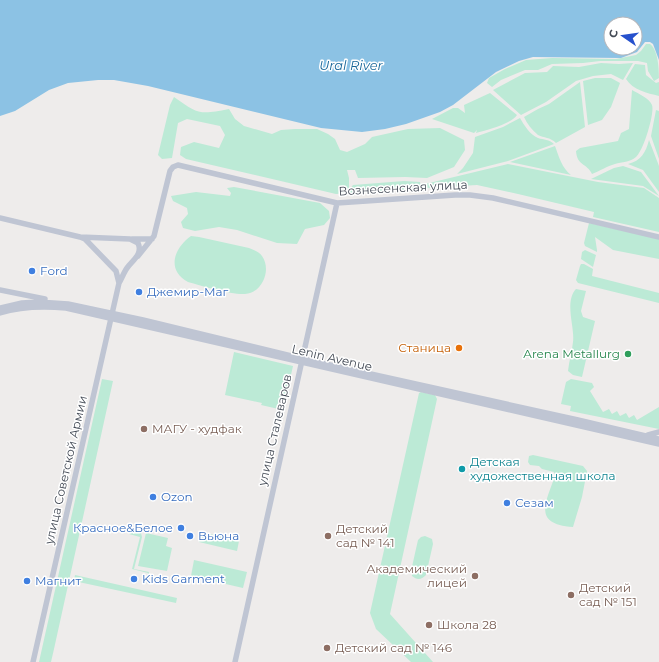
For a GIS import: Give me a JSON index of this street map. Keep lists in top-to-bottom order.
{
  "streets": {
    "main road": [
      "Вознесенская улица",
      "Lenin Avenue",
      "улица Сталеваров",
      "улица Советской Армии"
    ]
  },
  "crossings": [
    ["Вознесенская улица", "улица Сталеваров"],
    ["Lenin Avenue", "улица Сталеваров"],
    ["Lenin Avenue", "улица Советской Армии"]
  ],
  "water": ["Ural River"],
  "places": [
    "Ford",
    "Джемир-Маг",
    "Станица",
    "Arena Metallurg",
    "МАГУ - худфак",
    "Детская художественная школа",
    "Ozon",
    "Сезам",
    "Красное&Белое",
    "Вьюна",
    "Детский сад № 141",
    "Академический лицей",
    "Kids Garment",
    "Магнит",
    "Детский сад № 151",
    "Школа 28",
    "Детский сад № 146"
  ],
  "north": "left"
}
